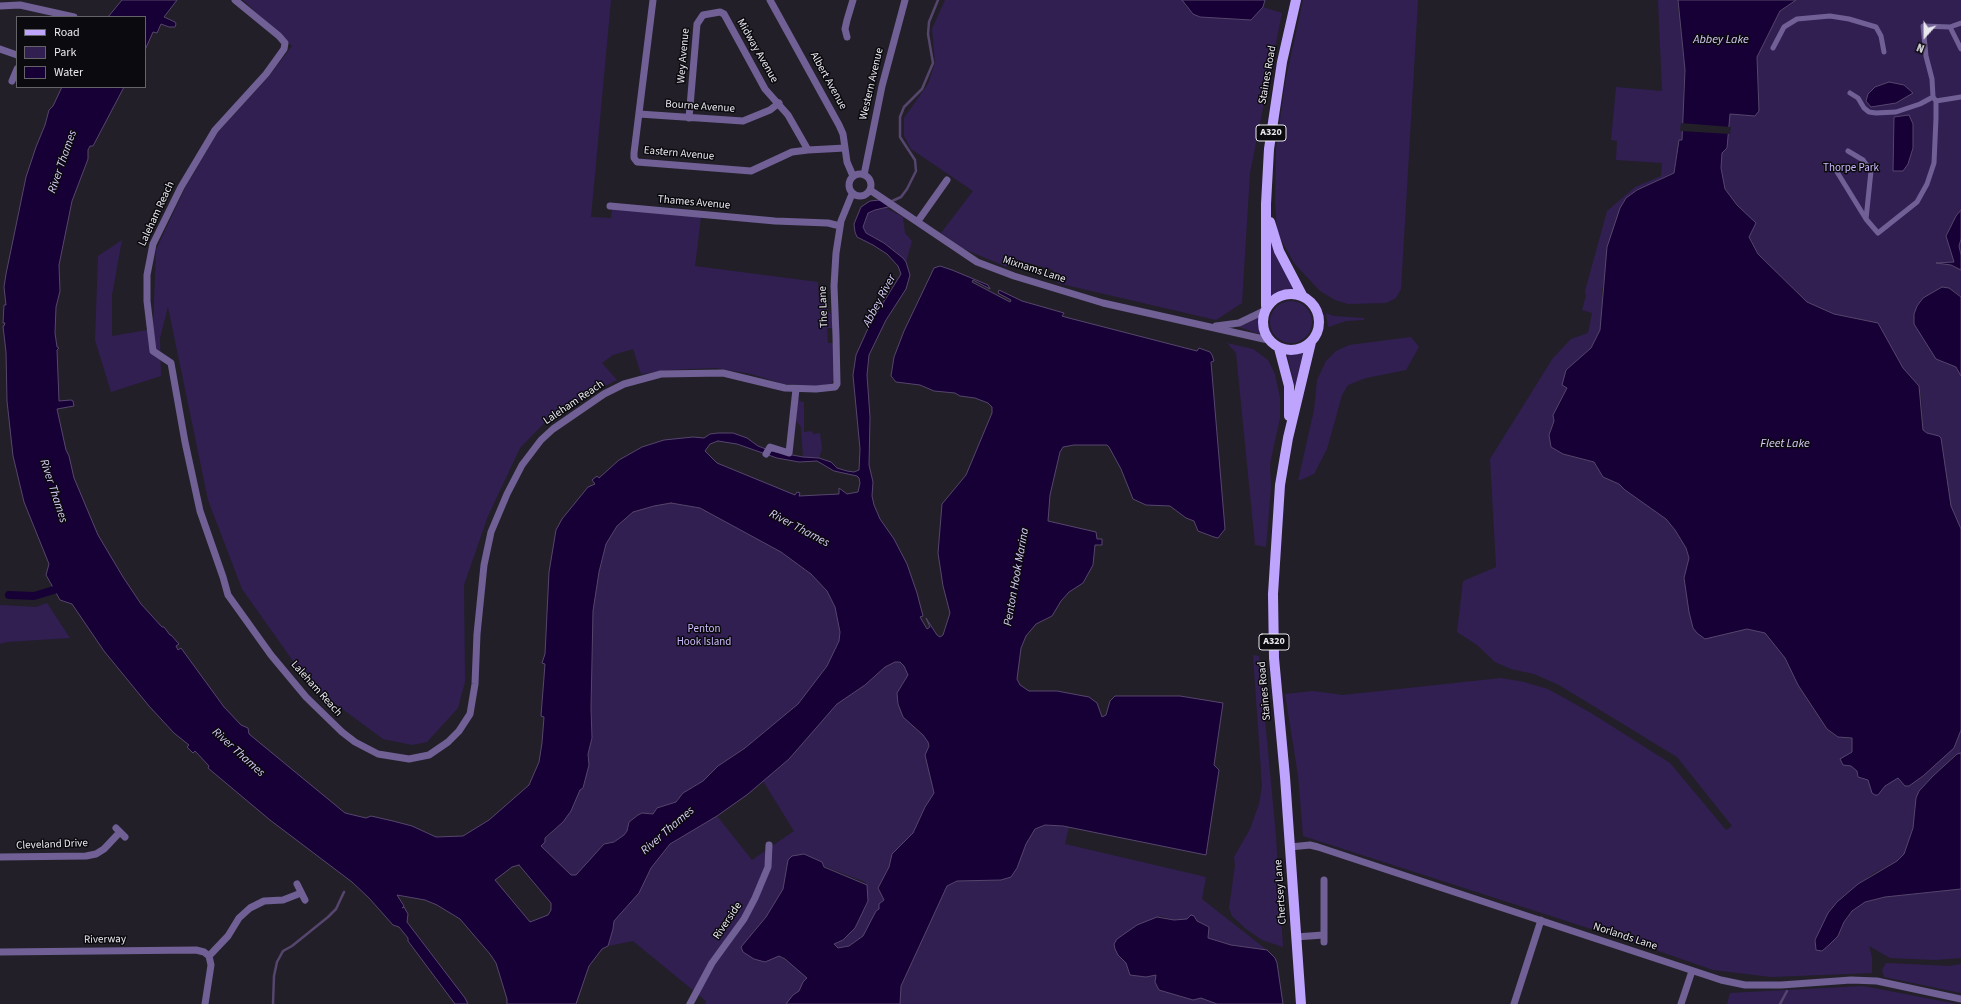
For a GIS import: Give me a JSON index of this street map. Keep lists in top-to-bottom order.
{
  "streets": {
    "main road": ["Staines Road", "A320", "Chertsey Lane"],
    "street": [
      "Midway Avenue",
      "Wey Avenue",
      "Albert Avenue",
      "Western Avenue",
      "Bourne Avenue",
      "Eastern Avenue",
      "Thames Avenue",
      "Laleham Reach",
      "Mixnams Lane",
      "The Lane",
      "Cleveland Drive",
      "Riverside",
      "Norlands Lane",
      "Riverway"
    ]
  },
  "crossings": [
    ["Midway Avenue", "Wey Avenue"],
    ["Midway Avenue", "Bourne Avenue"],
    ["Midway Avenue", "Eastern Avenue"],
    ["Wey Avenue", "Bourne Avenue"],
    ["Staines Road", "Mixnams Lane"],
    ["Staines Road", "Chertsey Lane"],
    ["Staines Road", "Norlands Lane"],
    ["Albert Avenue", "Western Avenue"],
    ["Albert Avenue", "Mixnams Lane"],
    ["Albert Avenue", "The Lane"],
    ["Western Avenue", "Mixnams Lane"],
    ["Western Avenue", "The Lane"],
    ["Bourne Avenue", "Eastern Avenue"],
    ["Thames Avenue", "The Lane"],
    ["Laleham Reach", "The Lane"],
    ["Mixnams Lane", "The Lane"],
    ["Chertsey Lane", "Norlands Lane"]
  ],
  "water": [
    "Abbey Lake",
    "River Thames",
    "Abbey River",
    "Fleet Lake",
    "Penton Hook Marina"
  ],
  "parks": ["Thorpe Park", "Penton Hook Island"],
  "legend": ["Road", "Park", "Water"],
  "north": "bottom"
}
